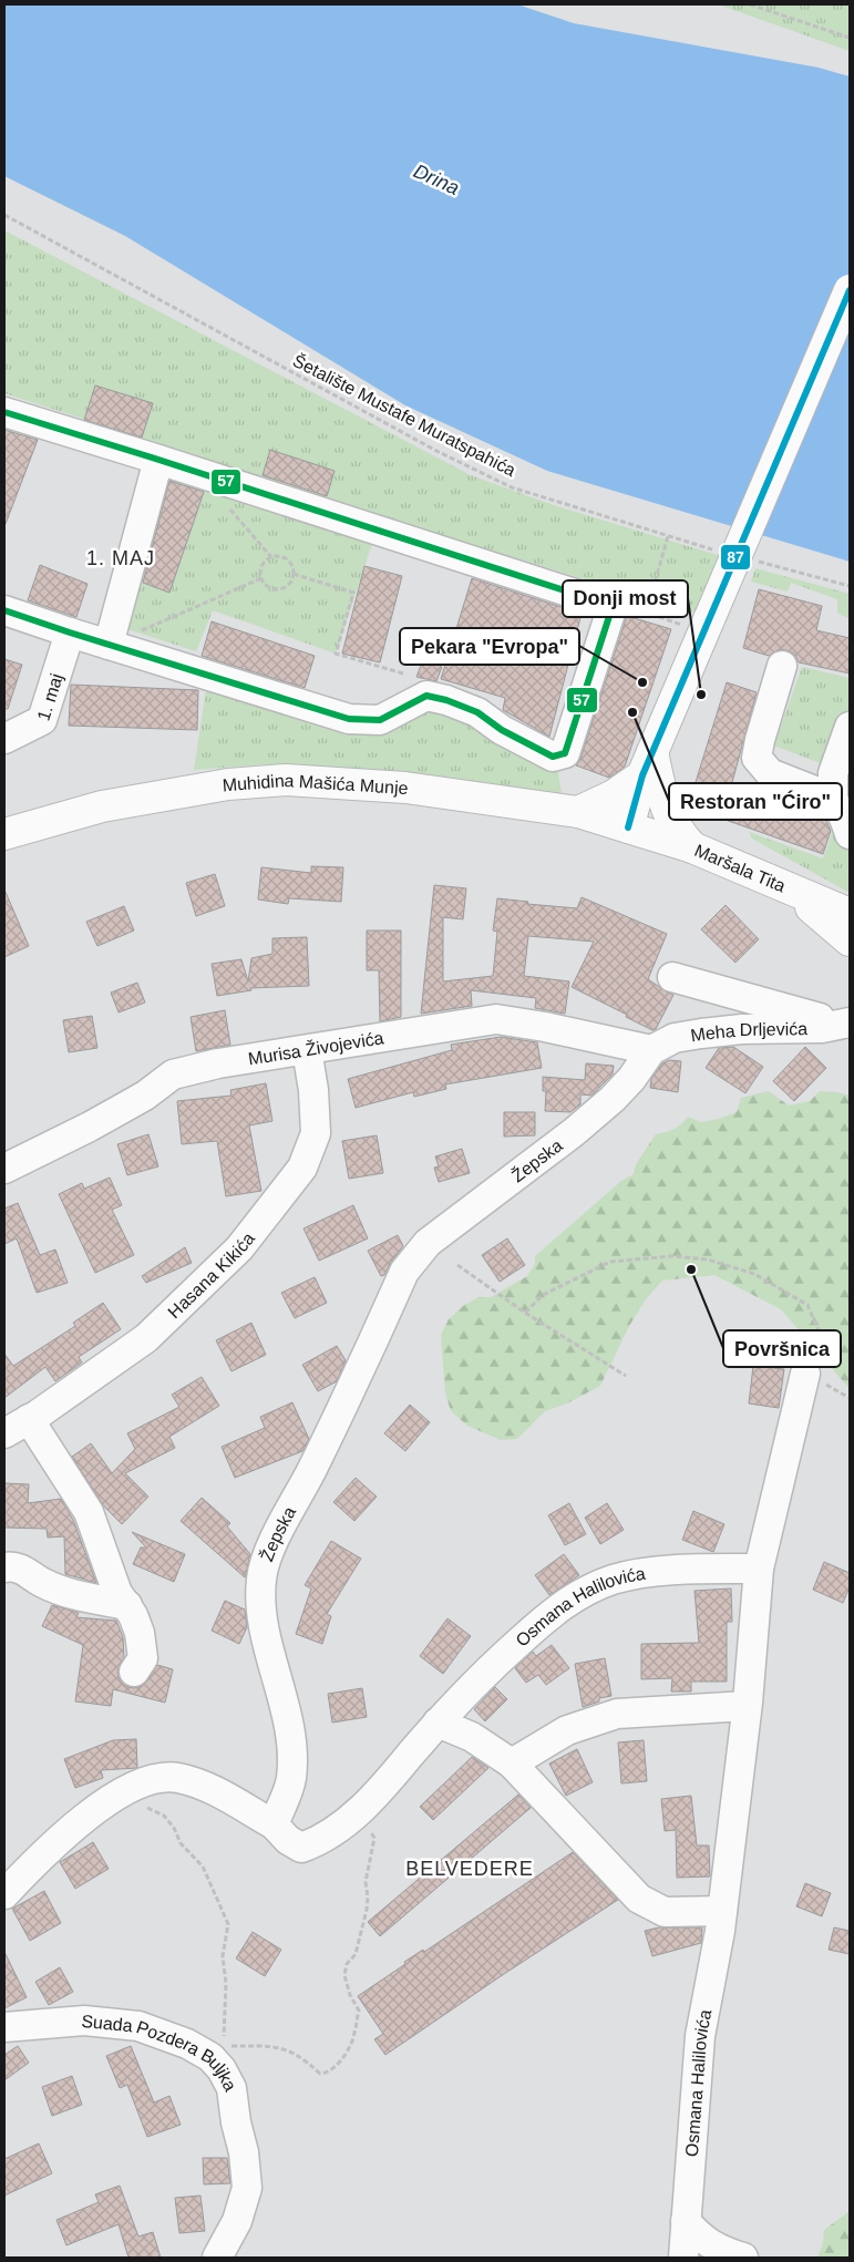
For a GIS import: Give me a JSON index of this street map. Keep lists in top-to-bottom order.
{
  "streets": {
    "main road": ["Muhidina Mašića Munje", "Maršala Tita"],
    "street": [
      "1. maj",
      "Meha Drljevića",
      "Murisa Živojevića",
      "Žepska",
      "Hasana Kikića",
      "Osmana Halilovića",
      "Suada Pozdera Buljka"
    ],
    "path": ["Šetalište Mustafe Muratspahića"]
  },
  "crossings": [
    ["Muhidina Mašića Munje", "Maršala Tita"],
    ["Meha Drljevića", "Murisa Živojevića"],
    ["Meha Drljevića", "Žepska"],
    ["Murisa Živojevića", "Žepska"],
    ["Murisa Živojevića", "Hasana Kikića"],
    ["Žepska", "Osmana Halilovića"]
  ],
  "districts": ["1. MAJ", "BELVEDERE"],
  "water": ["Drina"],
  "places": [
    "Pekara \"Evropa\"",
    "Donji most",
    "Restoran \"Ćiro\"",
    "Površnica"
  ],
  "lines": ["transit line 87", "transit line 57"]
}
